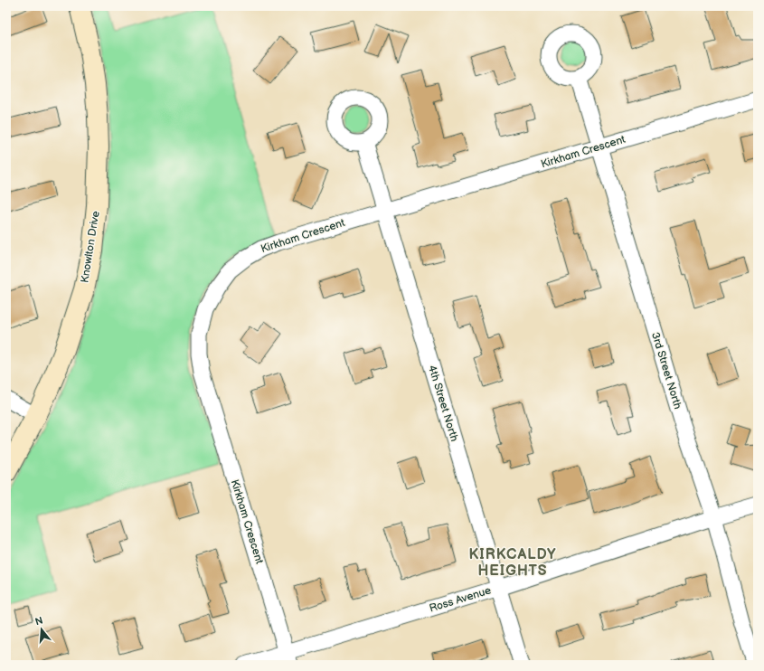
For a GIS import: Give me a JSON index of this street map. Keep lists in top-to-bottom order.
{
  "streets": {
    "street": [
      "Kirkham Crescent",
      "Knowlton Drive",
      "3rd Street North",
      "4th Street North",
      "Ross Avenue"
    ]
  },
  "crossings": [
    ["Kirkham Crescent", "3rd Street North"],
    ["Kirkham Crescent", "4th Street North"],
    ["Kirkham Crescent", "Ross Avenue"],
    ["3rd Street North", "Ross Avenue"],
    ["4th Street North", "Ross Avenue"]
  ],
  "districts": ["KIRKCALDY HEIGHTS"],
  "north": "top"
}
